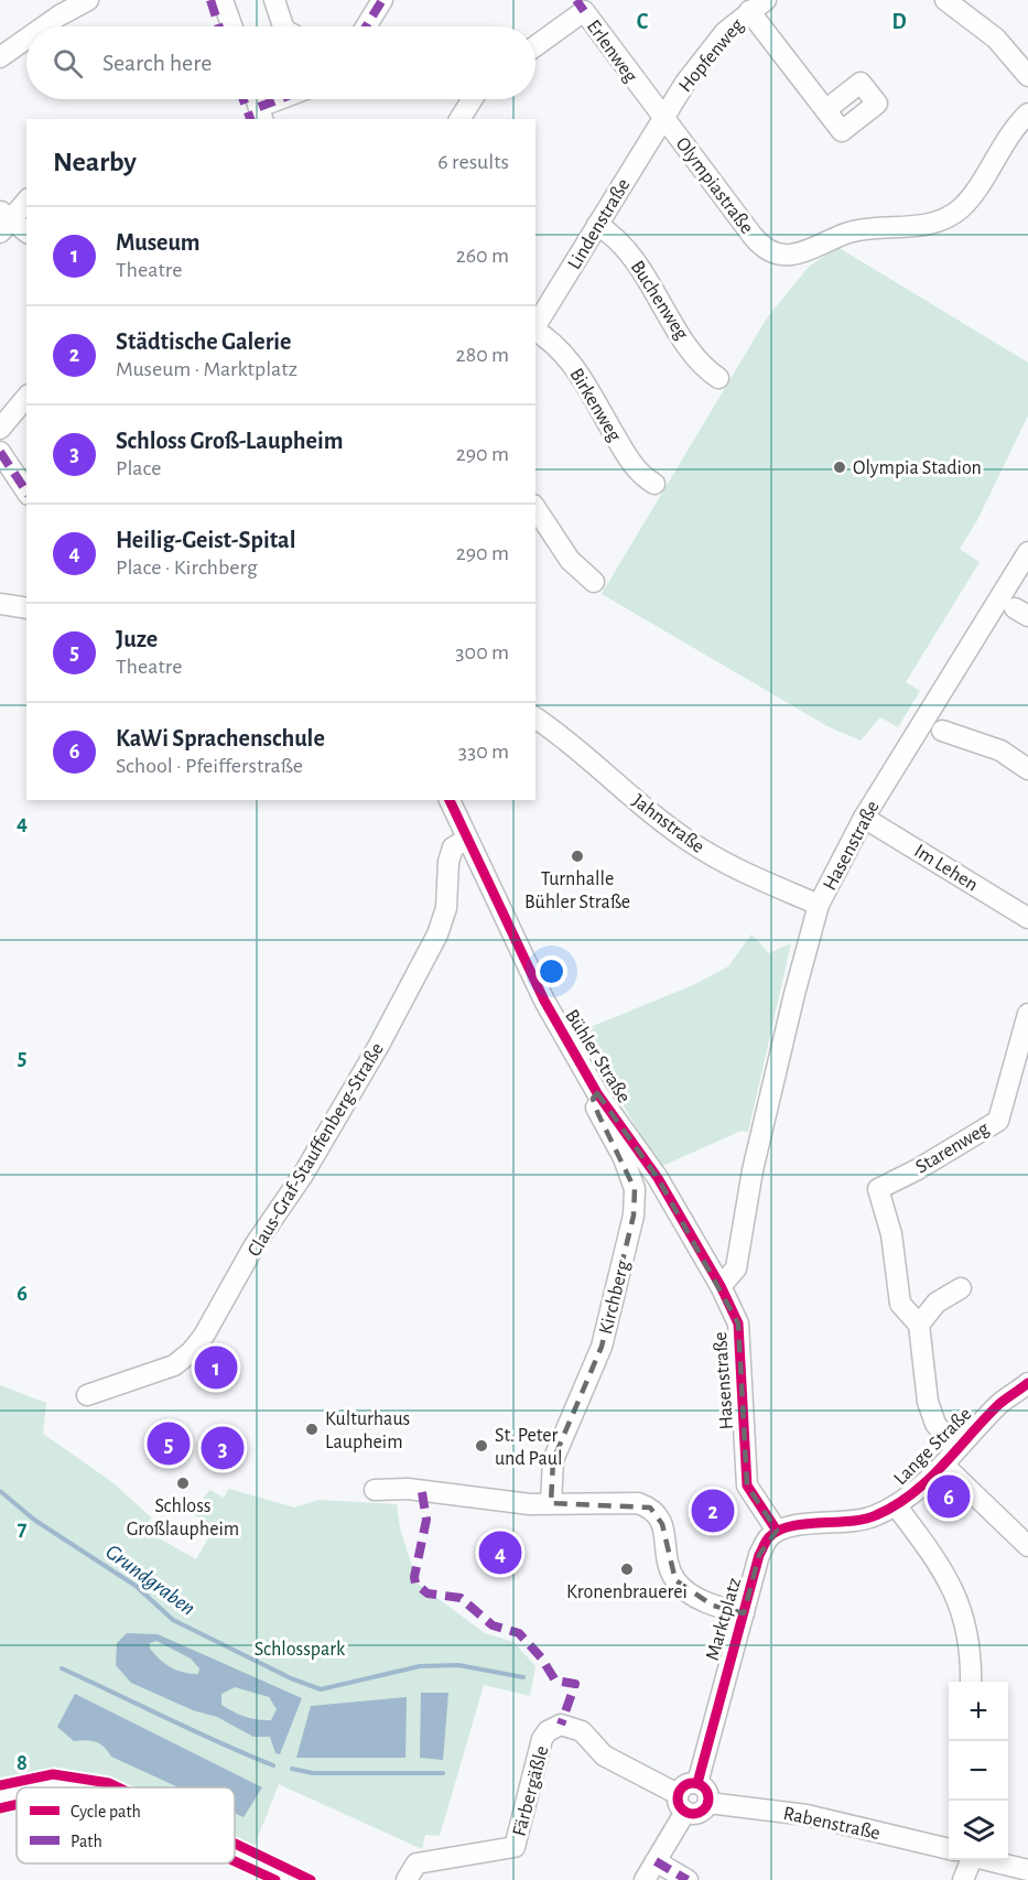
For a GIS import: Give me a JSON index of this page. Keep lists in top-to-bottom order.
{
  "streets": {
    "street": [
      "Erlenweg",
      "Hopfenweg",
      "Olympiastraße",
      "Lindenstraße",
      "Buchenweg",
      "Birkenweg",
      "Jahnstraße",
      "Hasenstraße",
      "Im Lehen",
      "Bühler Straße",
      "Starenweg",
      "Claus-Graf-Stauffenberg-Straße",
      "Kirchberg",
      "Lange Straße",
      "Marktplatz",
      "Färbergäßle",
      "Rabenstraße"
    ]
  },
  "crossings": [
    ["Erlenweg", "Hopfenweg"],
    ["Erlenweg", "Olympiastraße"],
    ["Erlenweg", "Lindenstraße"],
    ["Hopfenweg", "Olympiastraße"],
    ["Hopfenweg", "Lindenstraße"],
    ["Olympiastraße", "Lindenstraße"],
    ["Lindenstraße", "Buchenweg"],
    ["Jahnstraße", "Hasenstraße"],
    ["Hasenstraße", "Im Lehen"],
    ["Hasenstraße", "Bühler Straße"],
    ["Hasenstraße", "Lange Straße"],
    ["Hasenstraße", "Marktplatz"],
    ["Bühler Straße", "Claus-Graf-Stauffenberg-Straße"],
    ["Bühler Straße", "Kirchberg"],
    ["Lange Straße", "Marktplatz"],
    ["Marktplatz", "Färbergäßle"],
    ["Marktplatz", "Rabenstraße"],
    ["Färbergäßle", "Rabenstraße"]
  ],
  "water": ["Grundgraben"],
  "parks": ["Schlosspark"],
  "places": [
    "Olympia Stadion",
    "Turnhalle Bühler Straße",
    "Kulturhaus Laupheim",
    "St. Peter und Paul",
    "Schloss Großlaupheim",
    "Kronenbrauerei"
  ],
  "legend": ["Cycle path", "Path"],
  "page": {
    "search": "Search here",
    "heading": ["Nearby", "6 results"],
    "list": [
      {
        "mark": "1",
        "name": "Museum",
        "note": "Theatre",
        "value": "260 m"
      },
      {
        "mark": "2",
        "name": "Städtische Galerie",
        "note": "Museum · Marktplatz",
        "value": "280 m"
      },
      {
        "mark": "3",
        "name": "Schloss Groß-Laupheim",
        "note": "Place",
        "value": "290 m"
      },
      {
        "mark": "4",
        "name": "Heilig-Geist-Spital",
        "note": "Place · Kirchberg",
        "value": "290 m"
      },
      {
        "mark": "5",
        "name": "Juze",
        "note": "Theatre",
        "value": "300 m"
      },
      {
        "mark": "6",
        "name": "KaWi Sprachenschule",
        "note": "School · Pfeifferstraße",
        "value": "330 m"
      }
    ],
    "pins": [
      "1",
      "5",
      "3",
      "6",
      "2",
      "4"
    ],
    "map_buttons": ["+", "−"]
  },
  "grid": {
    "columns": ["C", "D"],
    "rows": [
      "4",
      "5",
      "6",
      "7",
      "8"
    ]
  }
}
